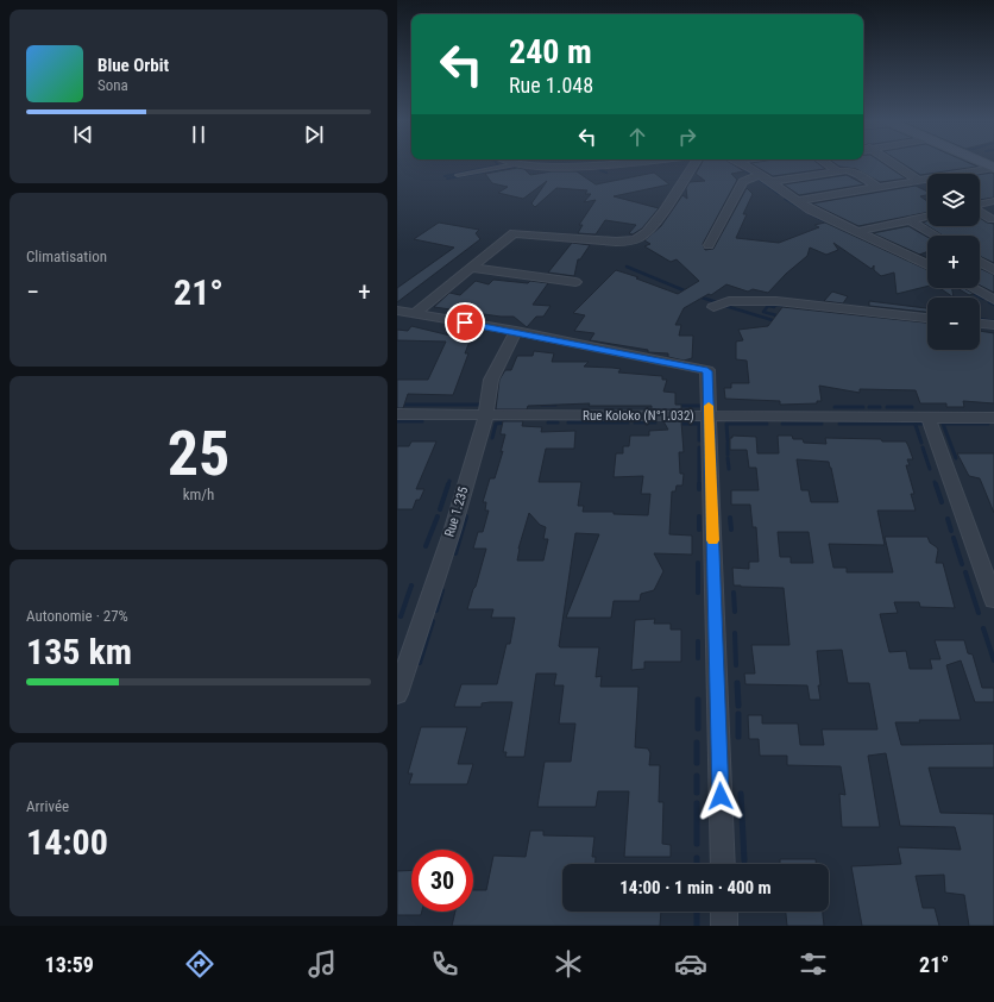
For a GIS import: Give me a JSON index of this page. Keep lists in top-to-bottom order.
{
  "streets": {
    "street": ["Rue Koloko (N°1.032)", "Rue 1.235"]
  },
  "crossings": [
    ["Rue Koloko (N°1.032)", "Rue 1.235"]
  ],
  "page": {
    "turn": ["240 m", "Rue 1.048"],
    "song": ["Blue Orbit", "Sona"],
    "map_buttons": ["+", "−"],
    "tile": [
      "Climatisation",
      ["25", "km/h"],
      ["Autonomie · 27%", "135 km"],
      ["Arrivée", "14:00"]
    ],
    "heat": ["−", "21°", "+"],
    "limit": "30",
    "trip": "14:00 · 1 min · 400 m",
    "tabs": ["13:59", "21°"]
  }
}
